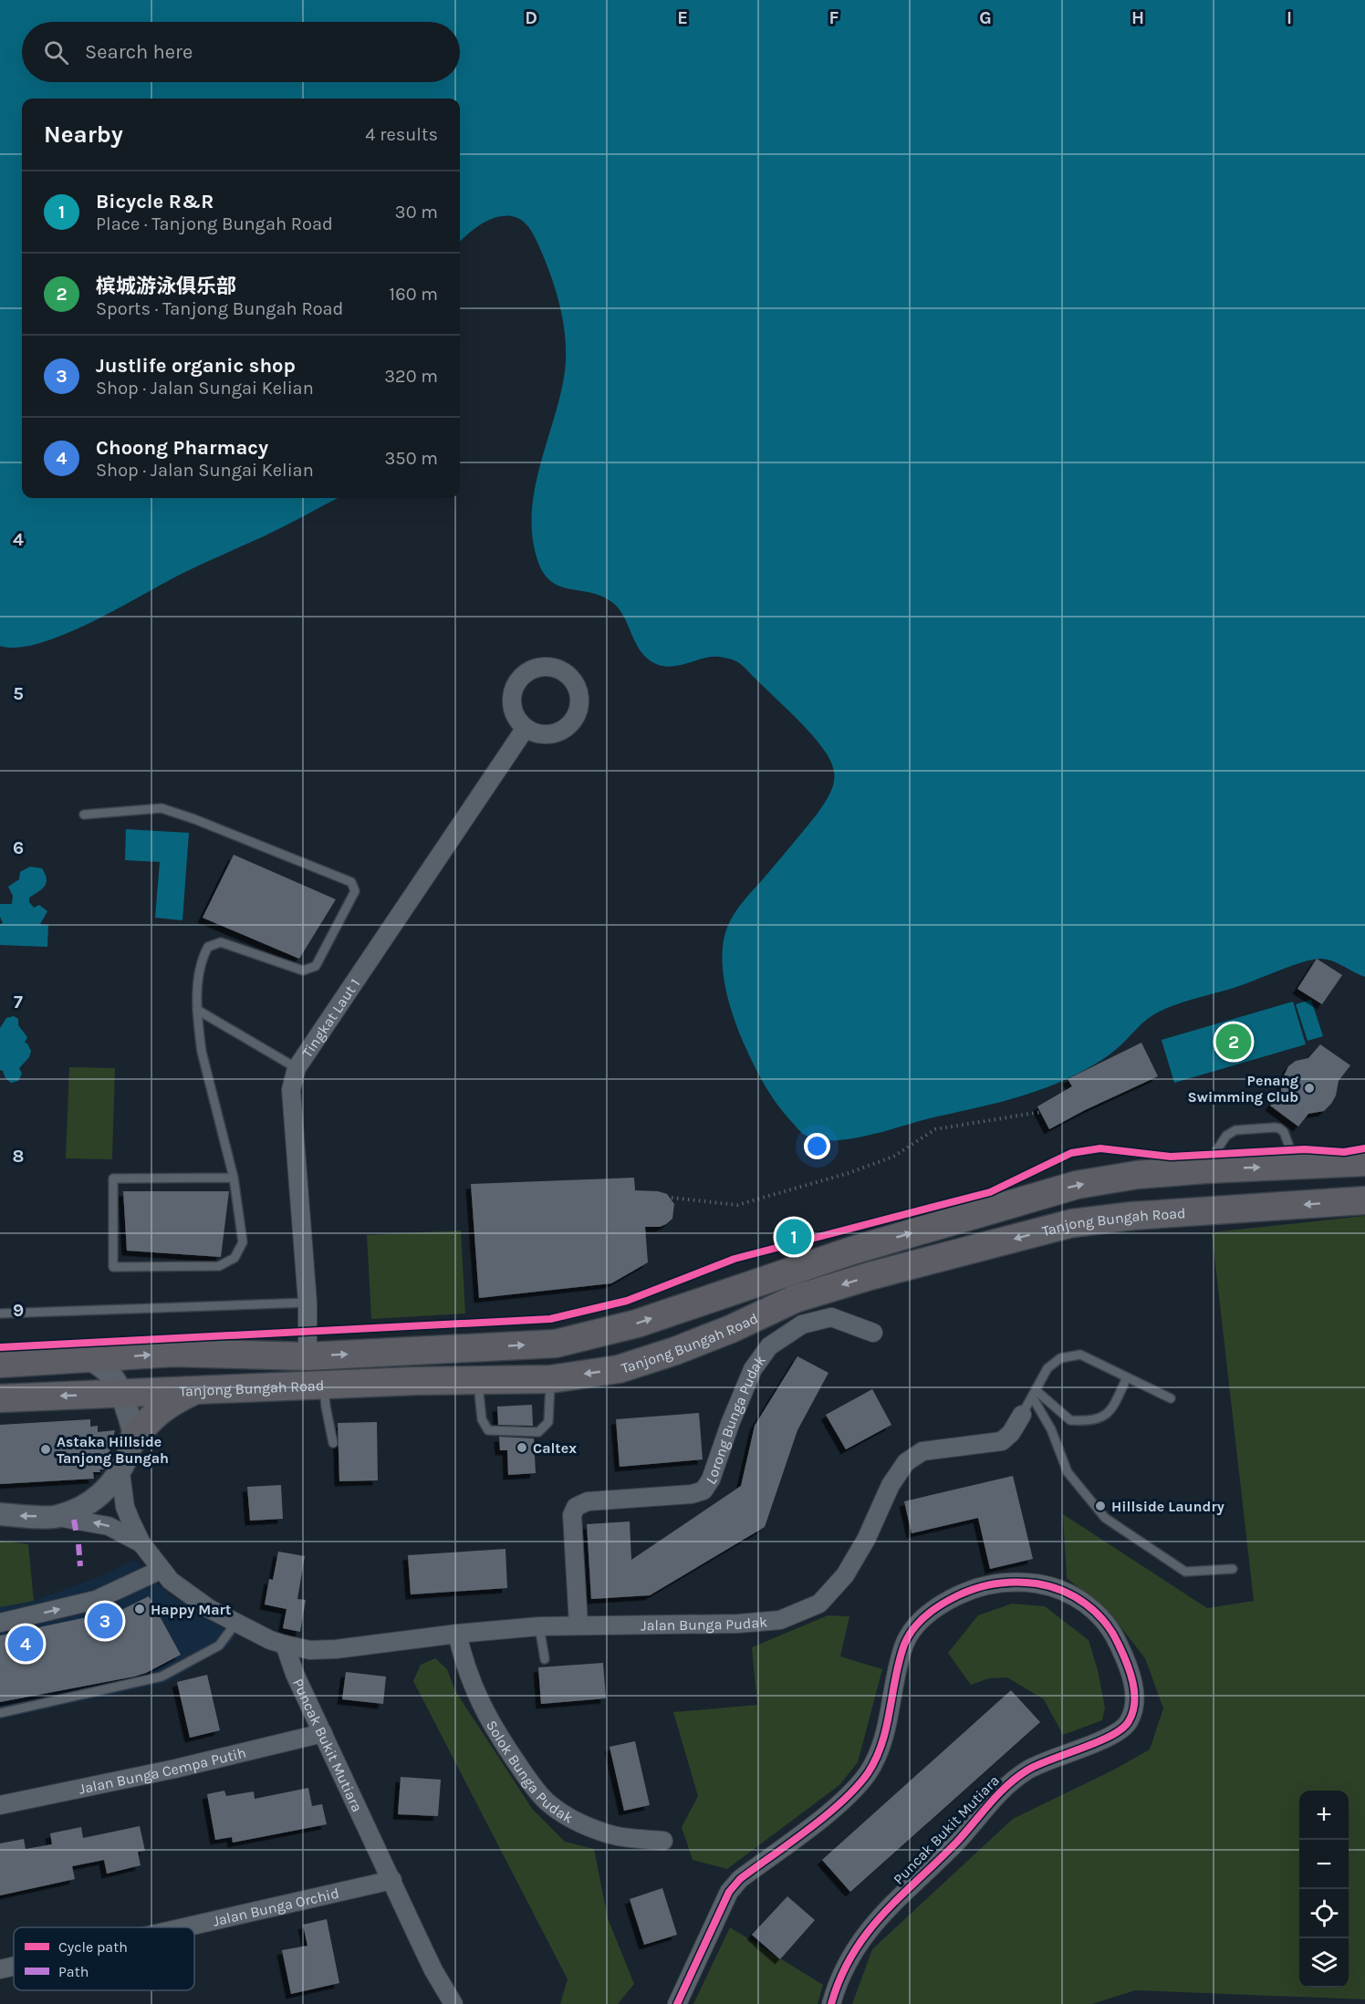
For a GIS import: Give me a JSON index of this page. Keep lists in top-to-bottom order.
{
  "streets": {
    "main road": ["Tanjong Bungah Road"],
    "street": [
      "Tingkat Laut 1",
      "Lorong Bunga Pudak",
      "Jalan Bunga Pudak",
      "Puncak Bukit Mutiara",
      "Solok Bunga Pudak",
      "Jalan Bunga Cempa Putih",
      "Jalan Bunga Orchid"
    ]
  },
  "crossings": [
    ["Tingkat Laut 1", "Tanjong Bungah Road"],
    ["Lorong Bunga Pudak", "Jalan Bunga Pudak"],
    ["Jalan Bunga Pudak", "Puncak Bukit Mutiara"],
    ["Jalan Bunga Pudak", "Solok Bunga Pudak"],
    ["Puncak Bukit Mutiara", "Jalan Bunga Cempa Putih"],
    ["Puncak Bukit Mutiara", "Jalan Bunga Orchid"]
  ],
  "places": [
    "Penang Swimming Club",
    "Caltex",
    "Astaka Hillside Tanjong Bungah",
    "Hillside Laundry",
    "Happy Mart"
  ],
  "legend": ["Cycle path", "Path"],
  "page": {
    "search": "Search here",
    "heading": ["Nearby", "4 results"],
    "list": [
      {
        "mark": "1",
        "name": "Bicycle R&R",
        "note": "Place · Tanjong Bungah Road",
        "value": "30 m"
      },
      {
        "mark": "2",
        "name": "槟城游泳俱乐部",
        "note": "Sports · Tanjong Bungah Road",
        "value": "160 m"
      },
      {
        "mark": "3",
        "name": "Justlife organic shop",
        "note": "Shop · Jalan Sungai Kelian",
        "value": "320 m"
      },
      {
        "mark": "4",
        "name": "Choong Pharmacy",
        "note": "Shop · Jalan Sungai Kelian",
        "value": "350 m"
      }
    ],
    "pins": [
      "2",
      "1",
      "3",
      "4"
    ],
    "map_buttons": ["+", "−"]
  },
  "grid": {
    "columns": [
      "D",
      "E",
      "F",
      "G",
      "H",
      "I"
    ],
    "rows": [
      "4",
      "5",
      "6",
      "7",
      "8",
      "9"
    ]
  }
}
